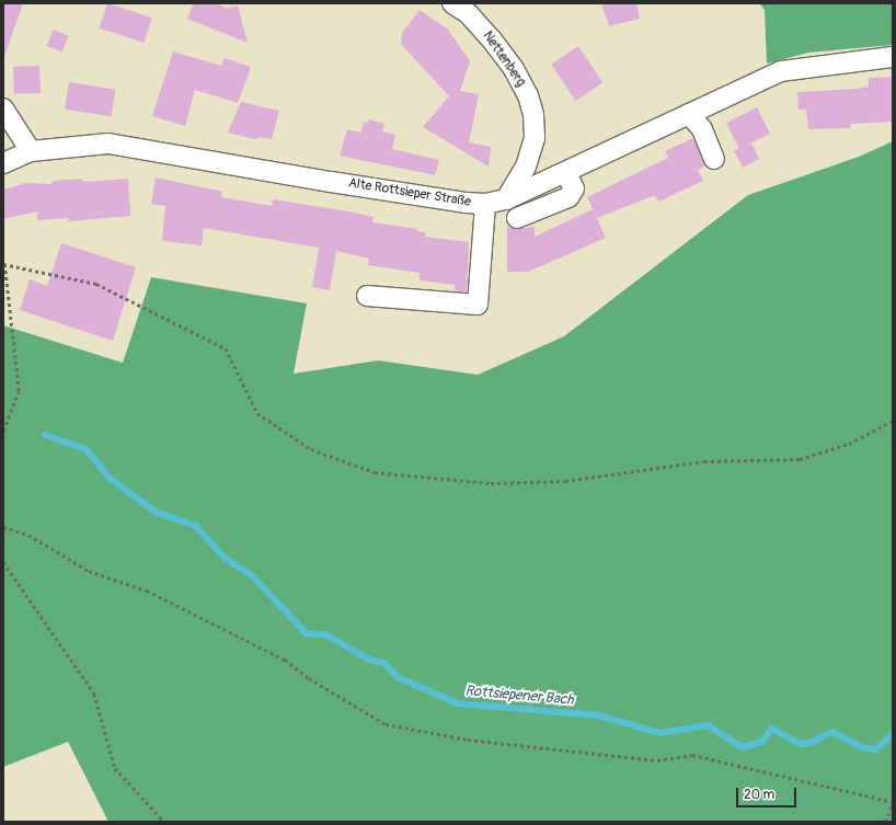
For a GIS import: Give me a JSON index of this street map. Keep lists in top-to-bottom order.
{
  "streets": {
    "street": ["Nettenberg", "Alte Rottsieper Straße"]
  },
  "crossings": [
    ["Nettenberg", "Alte Rottsieper Straße"]
  ],
  "water": ["Rottsiepener Bach"],
  "scale_bar": "20 m"
}
